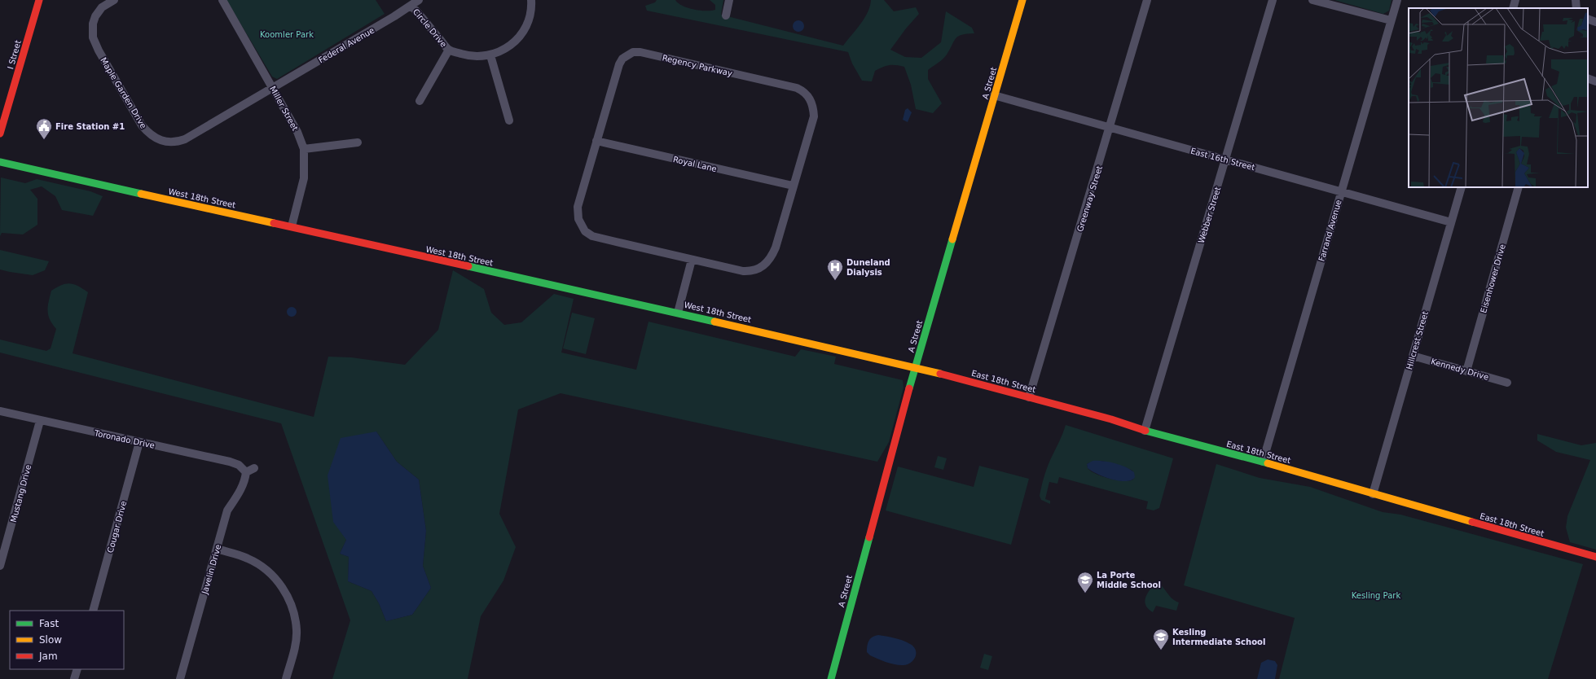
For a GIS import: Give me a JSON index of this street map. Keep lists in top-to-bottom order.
{
  "streets": {
    "street": [
      "Circle Drive",
      "Federal Avenue",
      "I Street",
      "Regency Parkway",
      "A Street",
      "Maple Garden Drive",
      "Miller Street",
      "East 16th Street",
      "Royal Lane",
      "West 18th Street",
      "Greenway Street",
      "Webber Street",
      "Farrand Avenue",
      "Eisenhower Drive",
      "Hillcrest Street",
      "Kennedy Drive",
      "East 18th Street",
      "Toronado Drive",
      "Mustang Drive",
      "Cougar Drive",
      "Javelin Drive"
    ]
  },
  "crossings": [
    ["Circle Drive", "Federal Avenue"],
    ["Federal Avenue", "Maple Garden Drive"],
    ["Federal Avenue", "Miller Street"],
    ["Regency Parkway", "Royal Lane"],
    ["A Street", "East 16th Street"],
    ["A Street", "West 18th Street"],
    ["A Street", "East 18th Street"],
    ["Maple Garden Drive", "Miller Street"],
    ["Miller Street", "West 18th Street"],
    ["East 16th Street", "Greenway Street"],
    ["East 16th Street", "Webber Street"],
    ["East 16th Street", "Farrand Avenue"],
    ["East 16th Street", "Hillcrest Street"],
    ["West 18th Street", "East 18th Street"],
    ["Greenway Street", "East 18th Street"],
    ["Webber Street", "East 18th Street"],
    ["Farrand Avenue", "East 18th Street"],
    ["Eisenhower Drive", "Kennedy Drive"],
    ["Hillcrest Street", "Kennedy Drive"],
    ["Hillcrest Street", "East 18th Street"],
    ["Toronado Drive", "Mustang Drive"],
    ["Toronado Drive", "Cougar Drive"],
    ["Toronado Drive", "Javelin Drive"]
  ],
  "parks": ["Koomler Park", "Kesling Park"],
  "places": {
    "public building": ["Fire Station #1"],
    "hospital": ["Duneland Dialysis"],
    "school or university": ["La Porte Middle School", "Kesling Intermediate School"]
  },
  "legend": ["Fast", "Slow", "Jam"]
}
